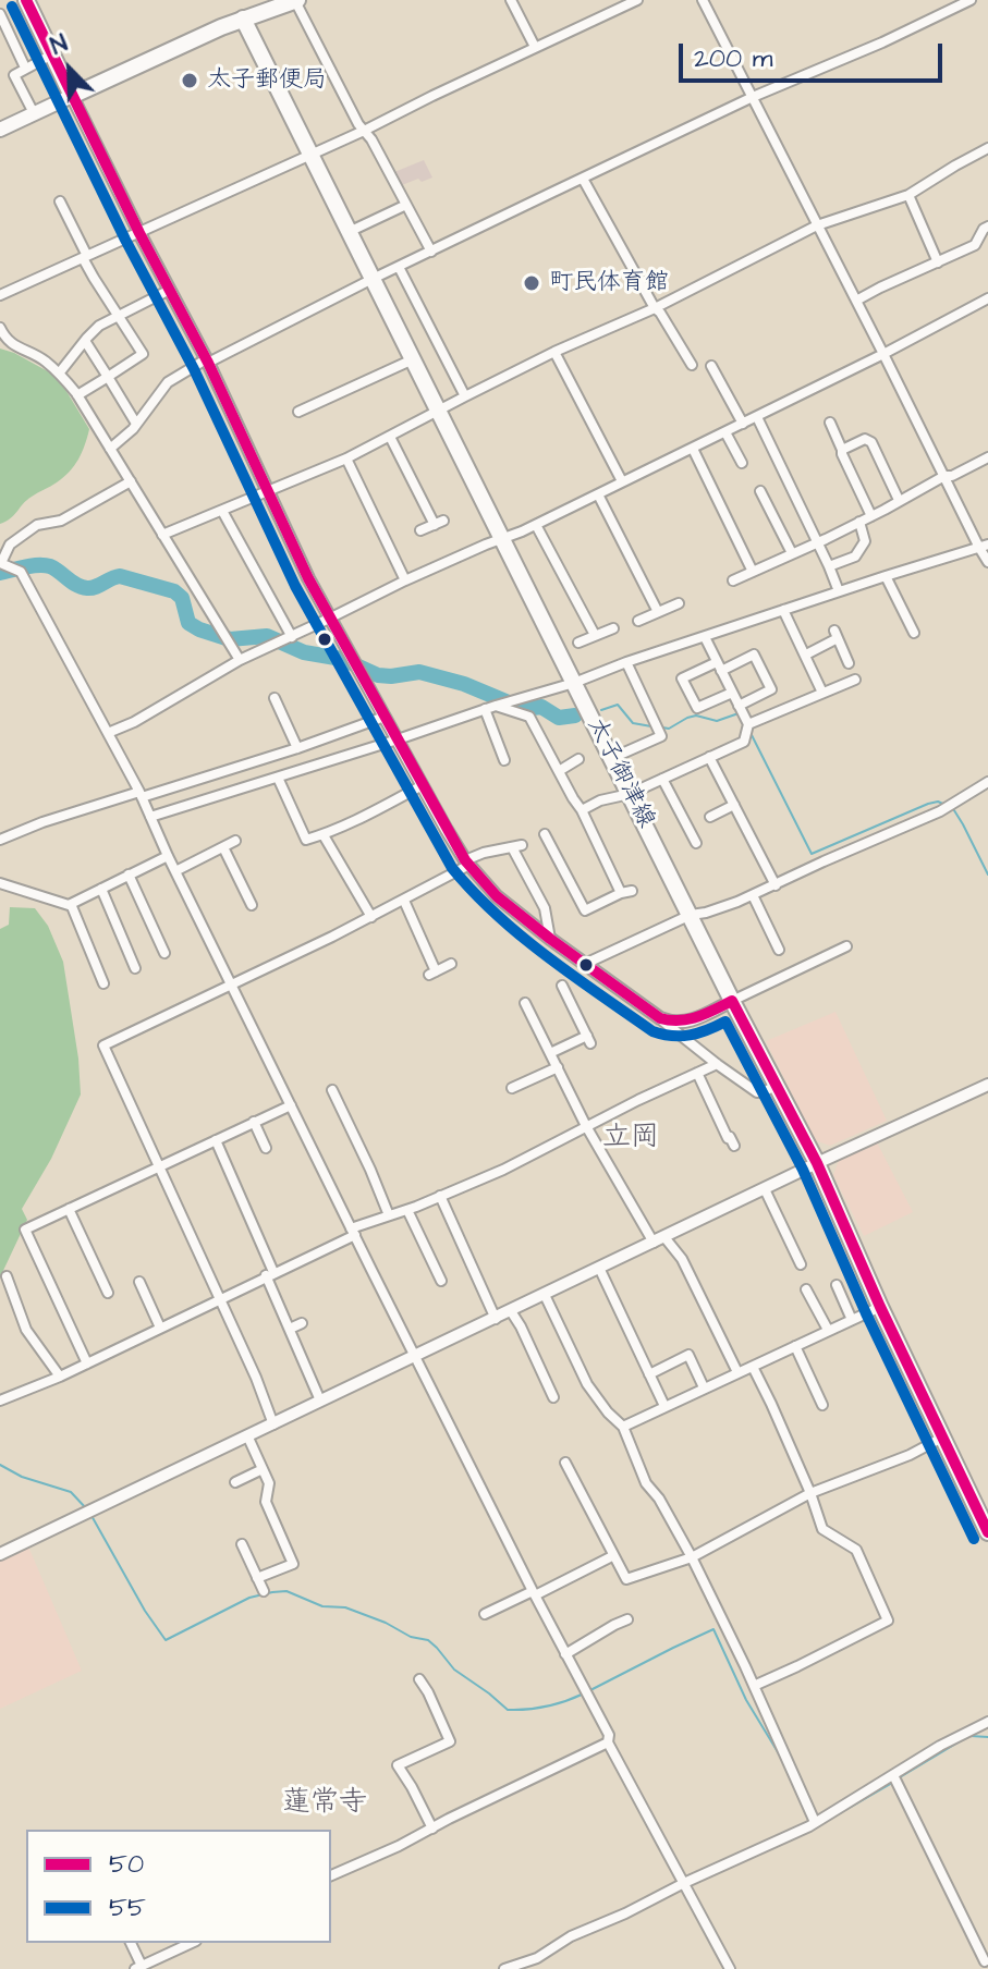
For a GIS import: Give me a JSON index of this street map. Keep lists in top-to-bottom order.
{
  "streets": {
    "main road": ["太子御津線"]
  },
  "districts": ["立岡", "蓮常寺"],
  "places": ["太子郵便局", "町民体育館"],
  "lines": ["transit line 50", "transit line 55"],
  "legend": ["50", "55"],
  "scale_bar": "200 m",
  "north": "top left"
}
